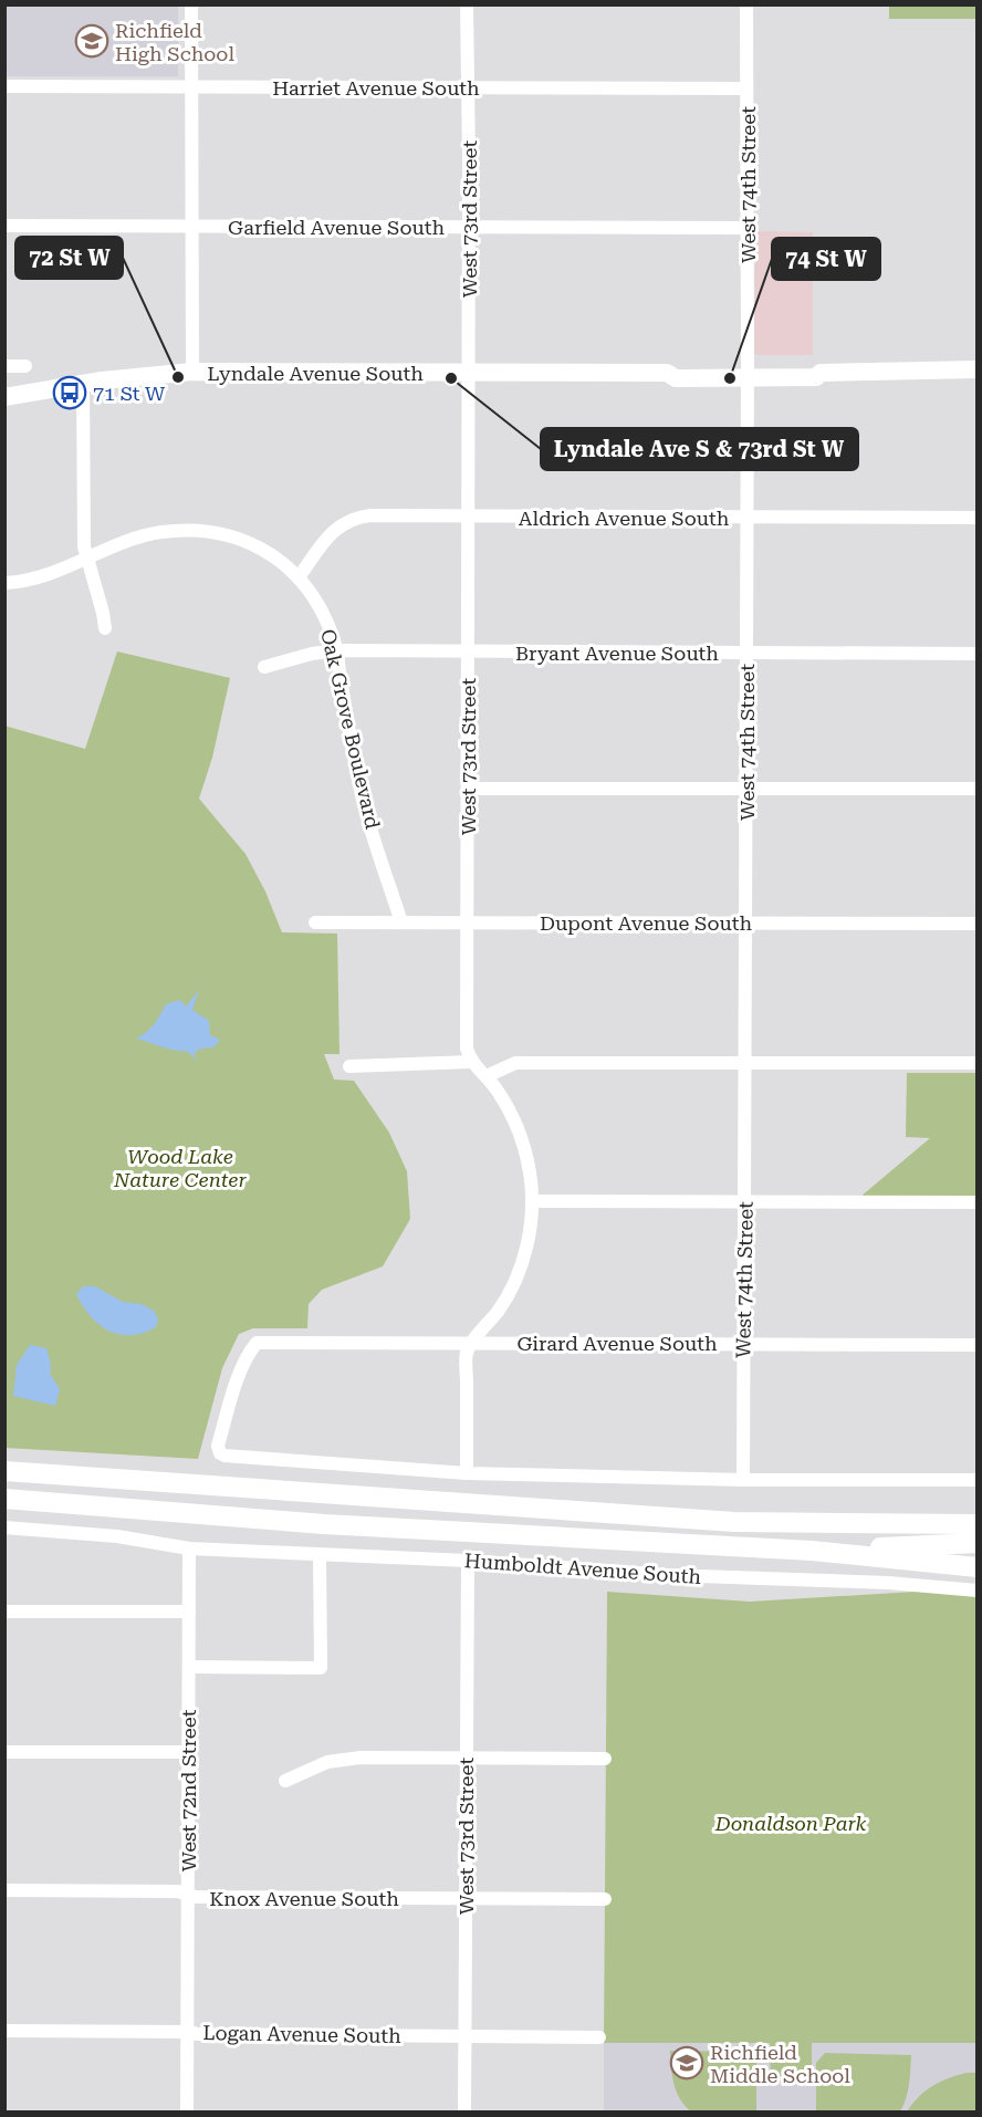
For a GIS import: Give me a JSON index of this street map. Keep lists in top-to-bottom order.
{
  "streets": {
    "main road": ["Lyndale Avenue South"],
    "street": [
      "Harriet Avenue South",
      "West 74th Street",
      "West 73rd Street",
      "Garfield Avenue South",
      "Aldrich Avenue South",
      "Bryant Avenue South",
      "Oak Grove Boulevard",
      "Dupont Avenue South",
      "Girard Avenue South",
      "Humboldt Avenue South",
      "West 72nd Street",
      "Knox Avenue South",
      "Logan Avenue South"
    ]
  },
  "crossings": [
    ["Harriet Avenue South", "West 74th Street"],
    ["Harriet Avenue South", "West 73rd Street"],
    ["West 74th Street", "Garfield Avenue South"],
    ["West 74th Street", "Lyndale Avenue South"],
    ["West 74th Street", "Aldrich Avenue South"],
    ["West 74th Street", "Bryant Avenue South"],
    ["West 74th Street", "Dupont Avenue South"],
    ["West 74th Street", "Girard Avenue South"],
    ["West 73rd Street", "Garfield Avenue South"],
    ["West 73rd Street", "Lyndale Avenue South"],
    ["West 73rd Street", "Aldrich Avenue South"],
    ["West 73rd Street", "Bryant Avenue South"],
    ["West 73rd Street", "Dupont Avenue South"],
    ["West 73rd Street", "Humboldt Avenue South"],
    ["West 73rd Street", "Knox Avenue South"],
    ["West 73rd Street", "Logan Avenue South"],
    ["Aldrich Avenue South", "Oak Grove Boulevard"],
    ["Bryant Avenue South", "Oak Grove Boulevard"],
    ["Oak Grove Boulevard", "Dupont Avenue South"],
    ["Humboldt Avenue South", "West 72nd Street"],
    ["West 72nd Street", "Knox Avenue South"],
    ["West 72nd Street", "Logan Avenue South"]
  ],
  "parks": ["Wood Lake Nature Center", "Donaldson Park"],
  "places": {
    "school or university": ["Richfield High School", "Richfield Middle School"],
    "other": ["72 St W", "Lyndale Ave S & 73rd St W", "74 St W"],
    "bus stop": ["71 St W"]
  }
}
